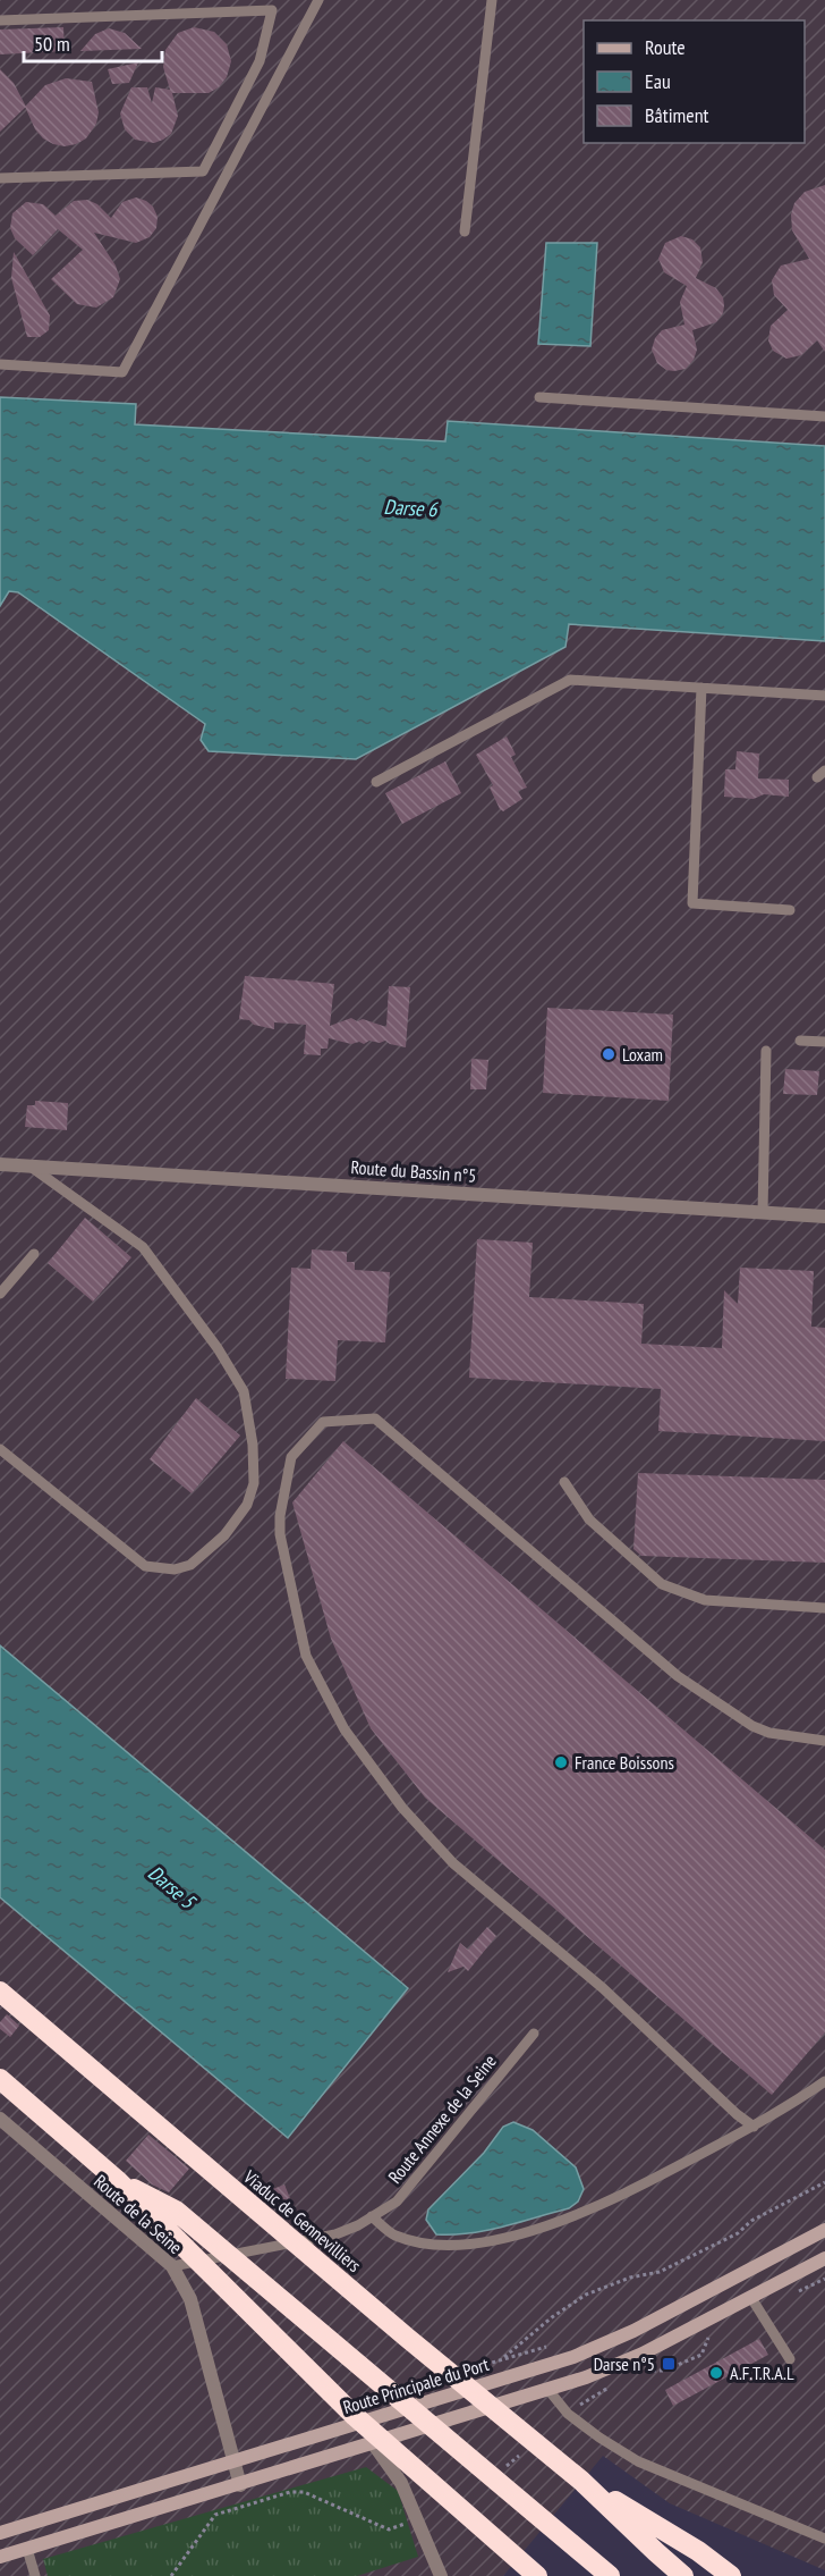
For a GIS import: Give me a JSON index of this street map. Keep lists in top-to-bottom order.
{
  "streets": {
    "highway": ["Viaduc de Gennevilliers"],
    "main road": ["Route Principale du Port"],
    "street": ["Route du Bassin n°5", "Route de la Seine"],
    "lane": ["Route Annexe de la Seine"]
  },
  "crossings": [
    ["Route Annexe de la Seine", "Route de la Seine"],
    ["Route de la Seine", "Route Principale du Port"]
  ],
  "water": ["Darse 6", "Darse 5"],
  "places": {
    "other": ["Loxam", "France Boissons", "A.F.T.R.A.L"],
    "transit": ["Darse n°5"]
  },
  "legend": ["Route", "Eau", "Bâtiment"],
  "scale_bar": "50 m"
}
